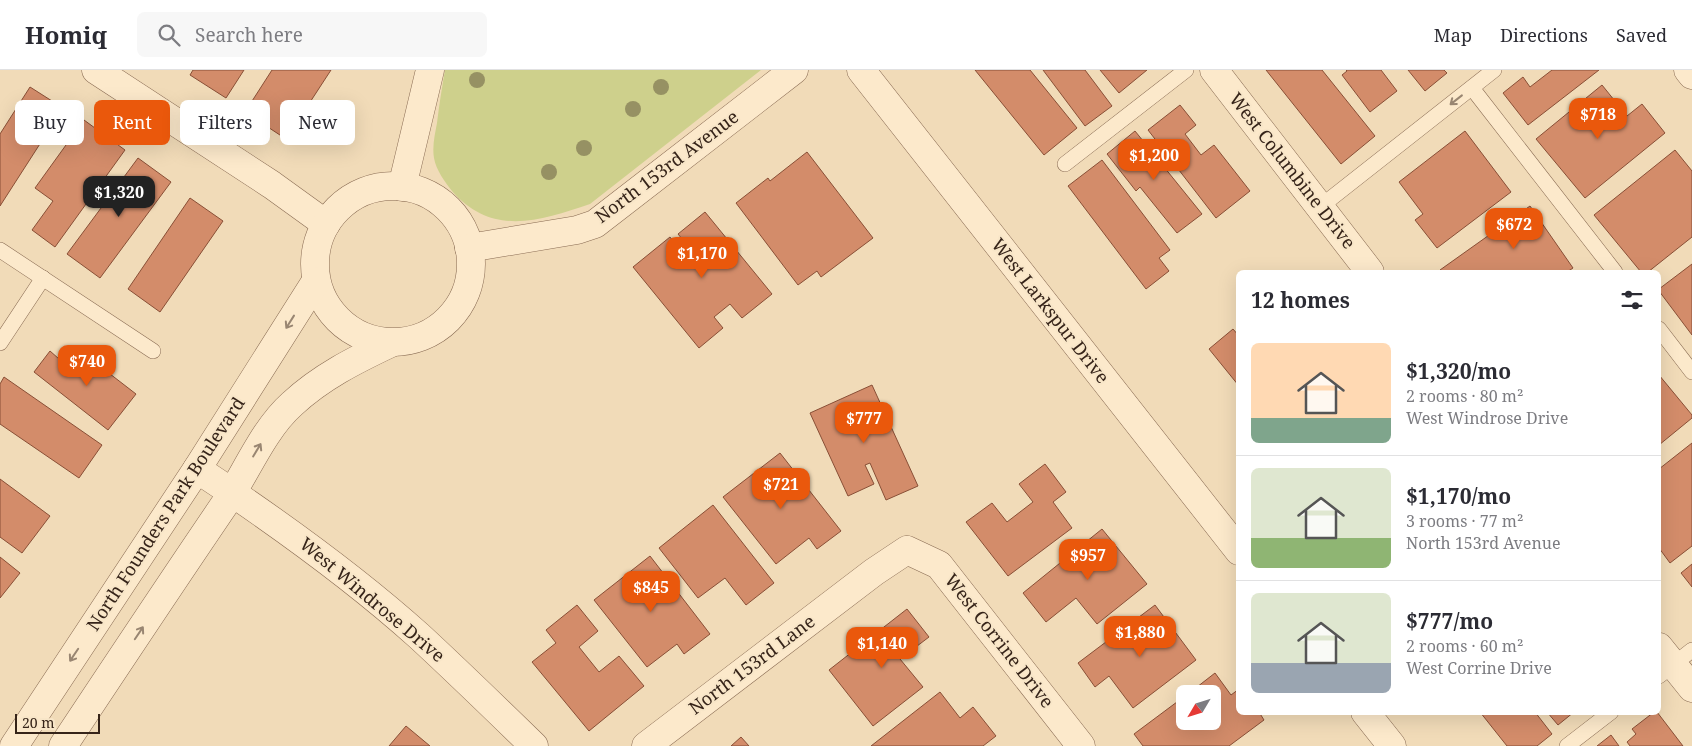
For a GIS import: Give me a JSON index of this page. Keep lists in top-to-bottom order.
{
  "streets": {
    "street": [
      "North 153rd Avenue",
      "West Columbine Drive",
      "West Larkspur Drive",
      "North Founders Park Boulevard",
      "West Windrose Drive",
      "West Corrine Drive",
      "North 153rd Lane"
    ]
  },
  "crossings": [
    ["North 153rd Avenue", "North Founders Park Boulevard"],
    ["North Founders Park Boulevard", "West Windrose Drive"],
    ["West Corrine Drive", "North 153rd Lane"]
  ],
  "scale_bar": "20 m",
  "north": "bottom left",
  "page": {
    "header": "Homiq",
    "search": "Search here",
    "nav": ["Map", "Directions", "Saved"],
    "price": [
      "$718",
      "$1,200",
      "$1,320",
      "$672",
      "$1,170",
      "$740",
      "$777",
      "$721",
      "$957",
      "$845",
      "$1,880",
      "$1,140"
    ],
    "chip": [
      "Buy",
      "Rent",
      "Filters",
      "New"
    ],
    "heading": "12 homes",
    "list": [
      {
        "name": "$1,320/mo",
        "note": "2 rooms · 80 m² · West Windrose Drive"
      },
      {
        "name": "$1,170/mo",
        "note": "3 rooms · 77 m² · North 153rd Avenue"
      },
      {
        "name": "$777/mo",
        "note": "2 rooms · 60 m² · West Corrine Drive"
      }
    ],
    "scale": "20 m"
  }
}
